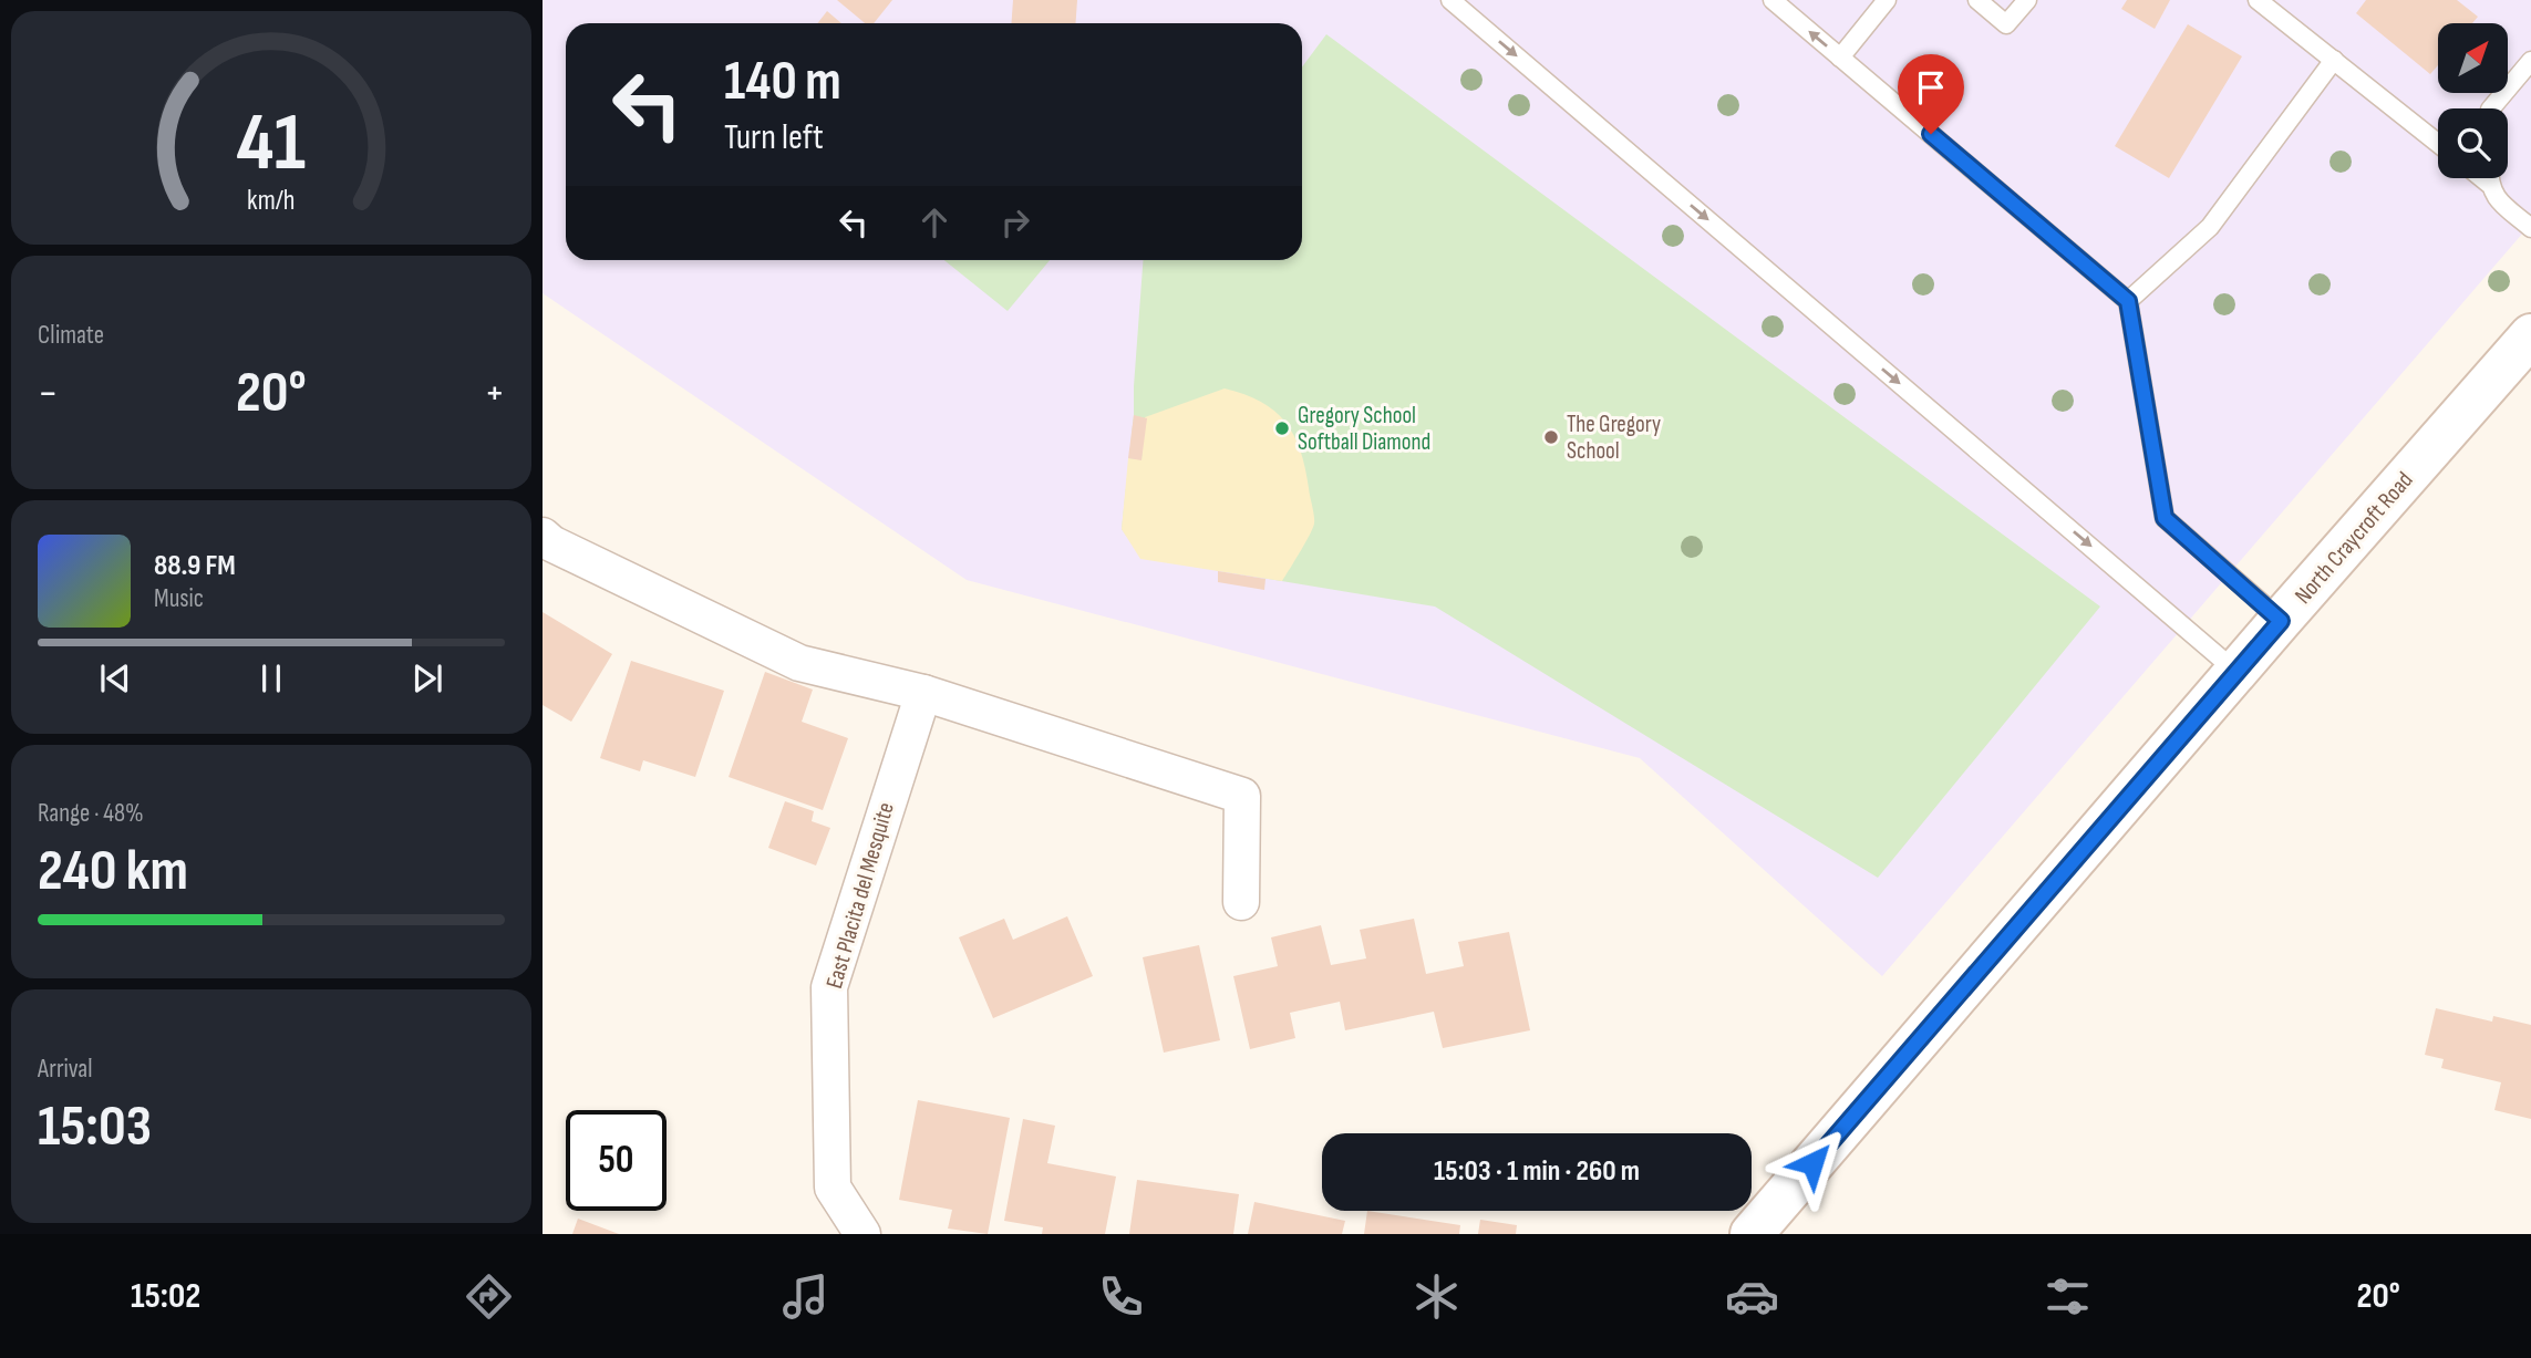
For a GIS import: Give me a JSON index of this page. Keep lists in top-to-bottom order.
{
  "streets": {
    "main road": ["North Craycroft Road"],
    "street": ["East Placita del Mesquite"]
  },
  "places": ["Gregory School Softball Diamond", "The Gregory School"],
  "north": "top right",
  "page": {
    "turn": ["140 m", "Turn left"],
    "tile": [
      "Climate",
      ["Range · 48%", "240 km"],
      ["Arrival", "15:03"]
    ],
    "heat": ["−", "20°", "+"],
    "song": ["88.9 FM", "Music"],
    "limit": "50",
    "trip": "15:03 · 1 min · 260 m",
    "tabs": ["15:02", "20°"],
    "gauge": ["41", "km/h"]
  }
}
